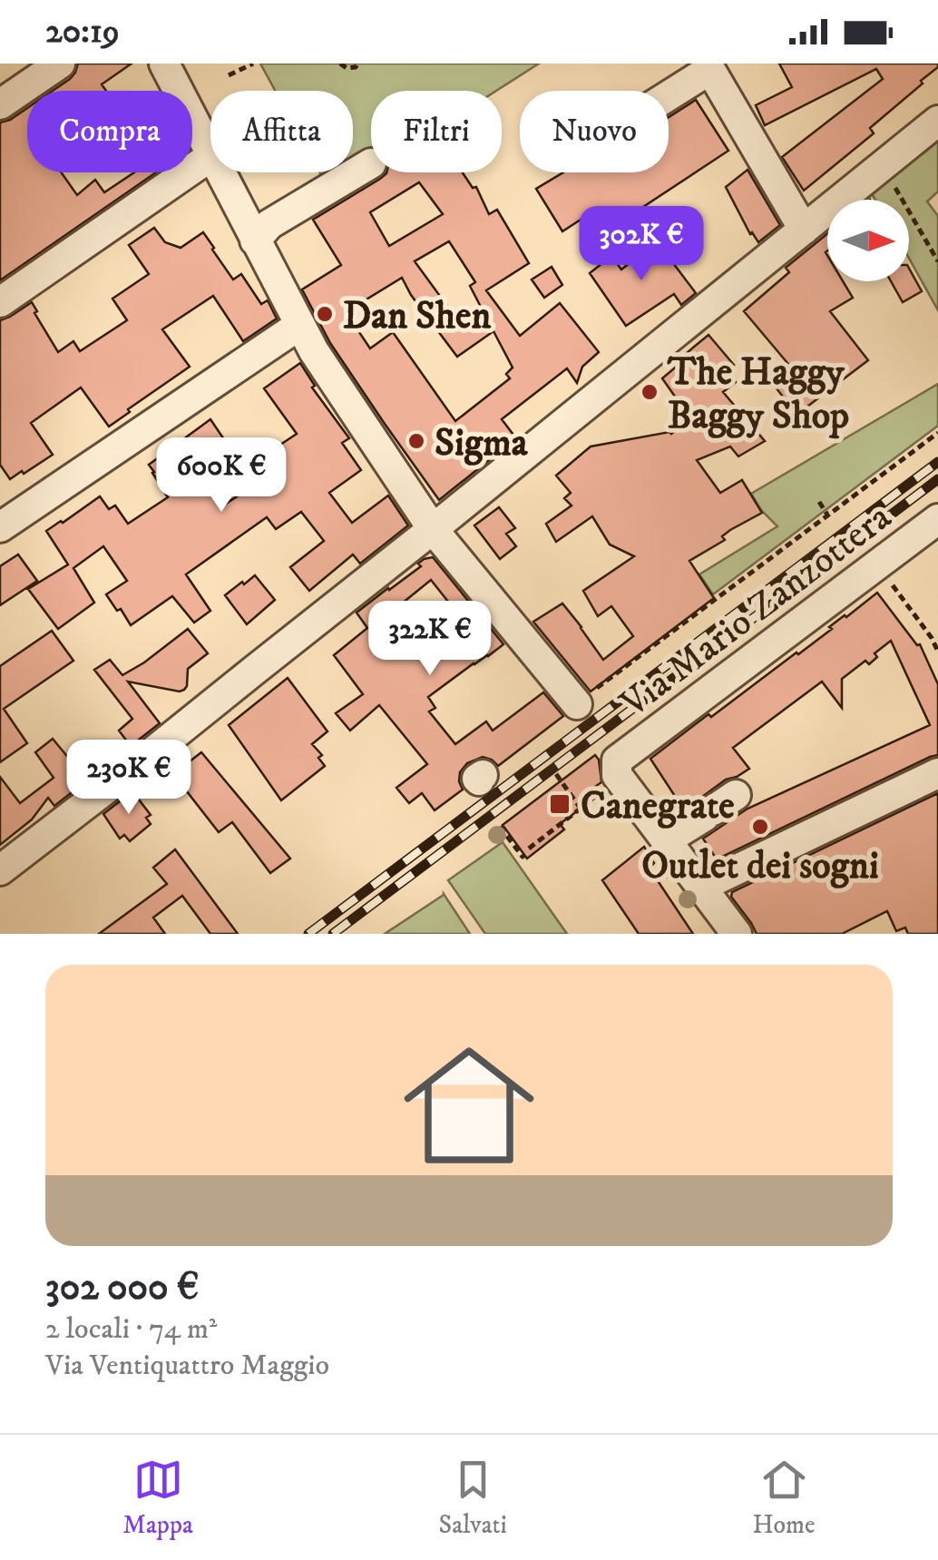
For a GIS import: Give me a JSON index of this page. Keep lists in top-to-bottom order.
{
  "streets": {
    "street": ["Via Mario Zanzottera"]
  },
  "places": {
    "other": [
      "Dan Shen",
      "The Haggy Baggy Shop",
      "Sigma",
      "Outlet dei sogni"
    ],
    "transit": ["Canegrate"]
  },
  "north": "right",
  "page": {
    "status": "20:19",
    "chip": [
      "Compra",
      "Affitta",
      "Filtri",
      "Nuovo"
    ],
    "price": [
      "302K €",
      "600K €",
      "322K €",
      "230K €"
    ],
    "list": [
      {
        "name": "302 000 €",
        "note": "2 locali · 74 m² · Via Ventiquattro Maggio"
      }
    ],
    "tabs": ["Mappa", "Salvati", "Home"]
  }
}
